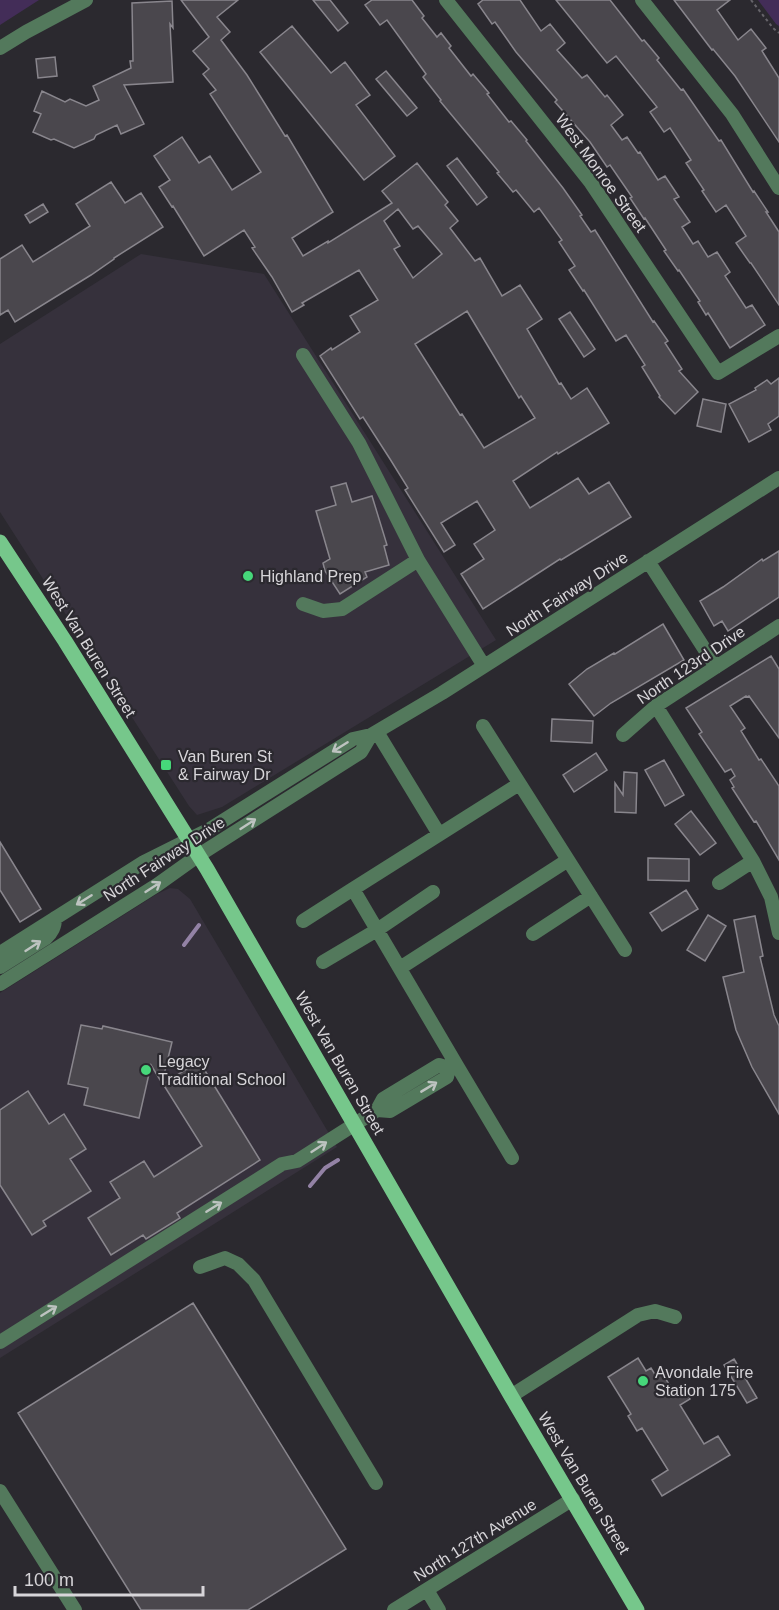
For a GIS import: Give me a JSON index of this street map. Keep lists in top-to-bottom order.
{
  "streets": {
    "main road": ["West Van Buren Street"],
    "street": [
      "West Monroe Street",
      "North Fairway Drive",
      "North 123rd Drive",
      "North 127th Avenue"
    ]
  },
  "crossings": [
    ["North Fairway Drive", "West Van Buren Street"],
    ["West Van Buren Street", "North 127th Avenue"]
  ],
  "places": {
    "other": ["Highland Prep", "Legacy Traditional School", "Avondale Fire Station 175"],
    "transit": ["Van Buren St & Fairway Dr"]
  },
  "scale_bar": "100 m"
}
